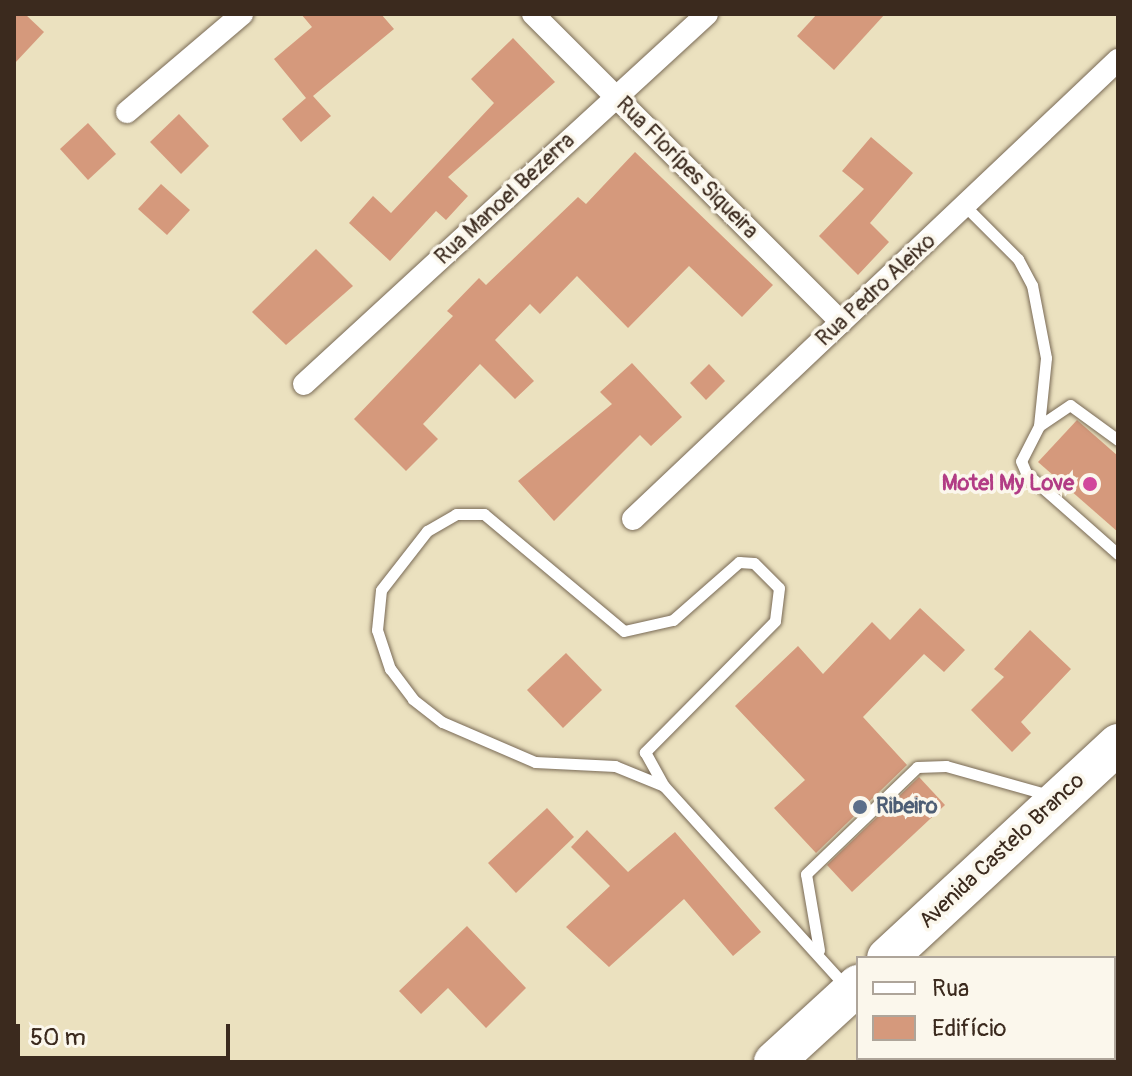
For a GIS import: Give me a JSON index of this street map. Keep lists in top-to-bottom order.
{
  "streets": {
    "highway": ["Avenida Castelo Branco"],
    "street": ["Rua Florípes Siqueira", "Rua Manoel Bezerra", "Rua Pedro Aleixo"]
  },
  "crossings": [
    ["Rua Florípes Siqueira", "Rua Manoel Bezerra"],
    ["Rua Florípes Siqueira", "Rua Pedro Aleixo"]
  ],
  "places": ["Motel My Love", "Ribeiro"],
  "legend": ["Rua", "Edifício"],
  "scale_bar": "50 m"
}
